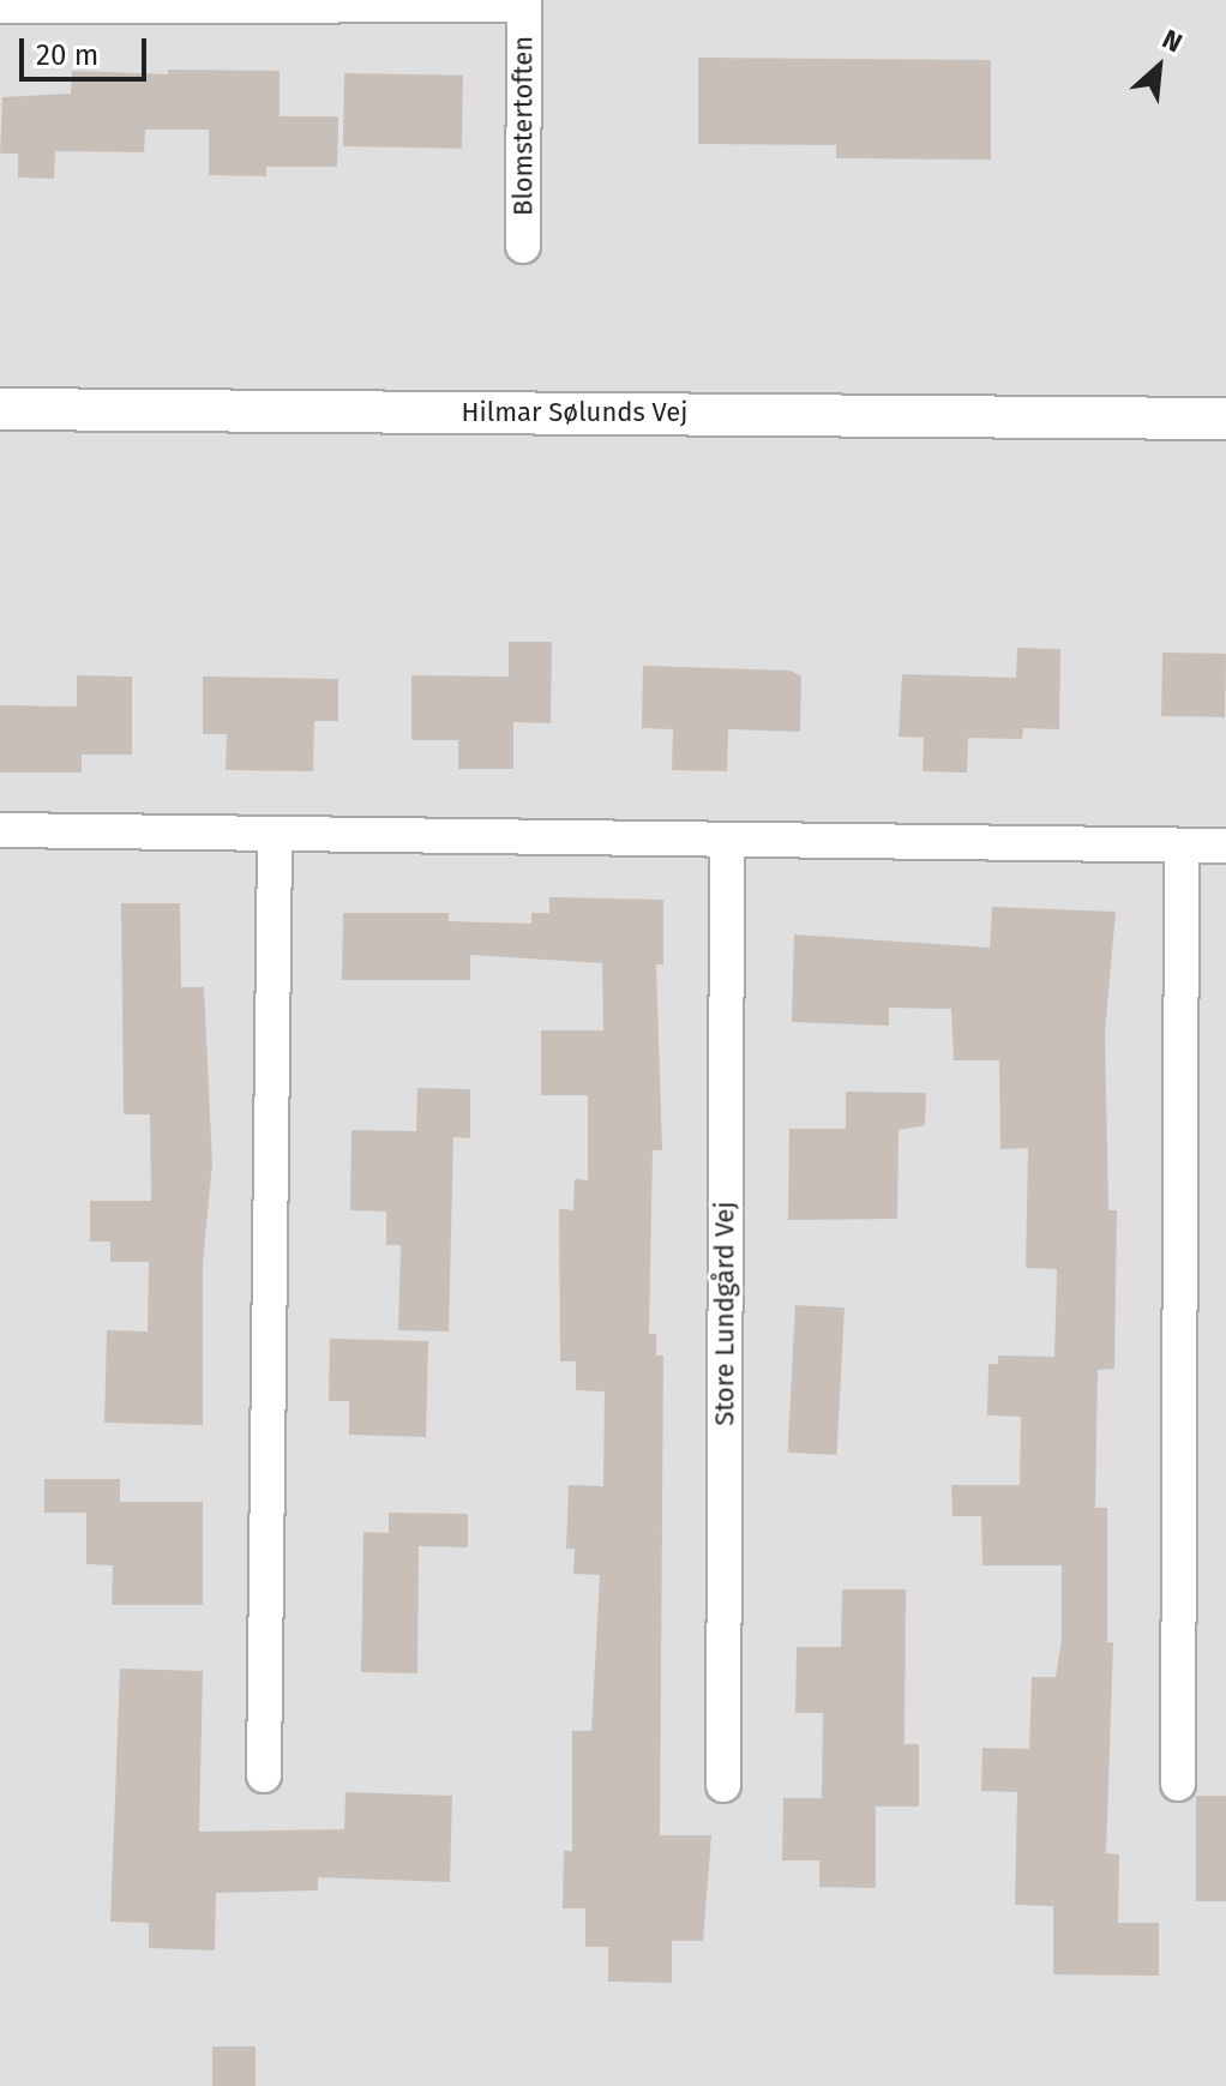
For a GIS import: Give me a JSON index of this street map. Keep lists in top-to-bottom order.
{
  "streets": {
    "street": ["Blomstertoften", "Hilmar Sølunds Vej", "Store Lundgård Vej"]
  },
  "scale_bar": "20 m",
  "north": "top right"
}
